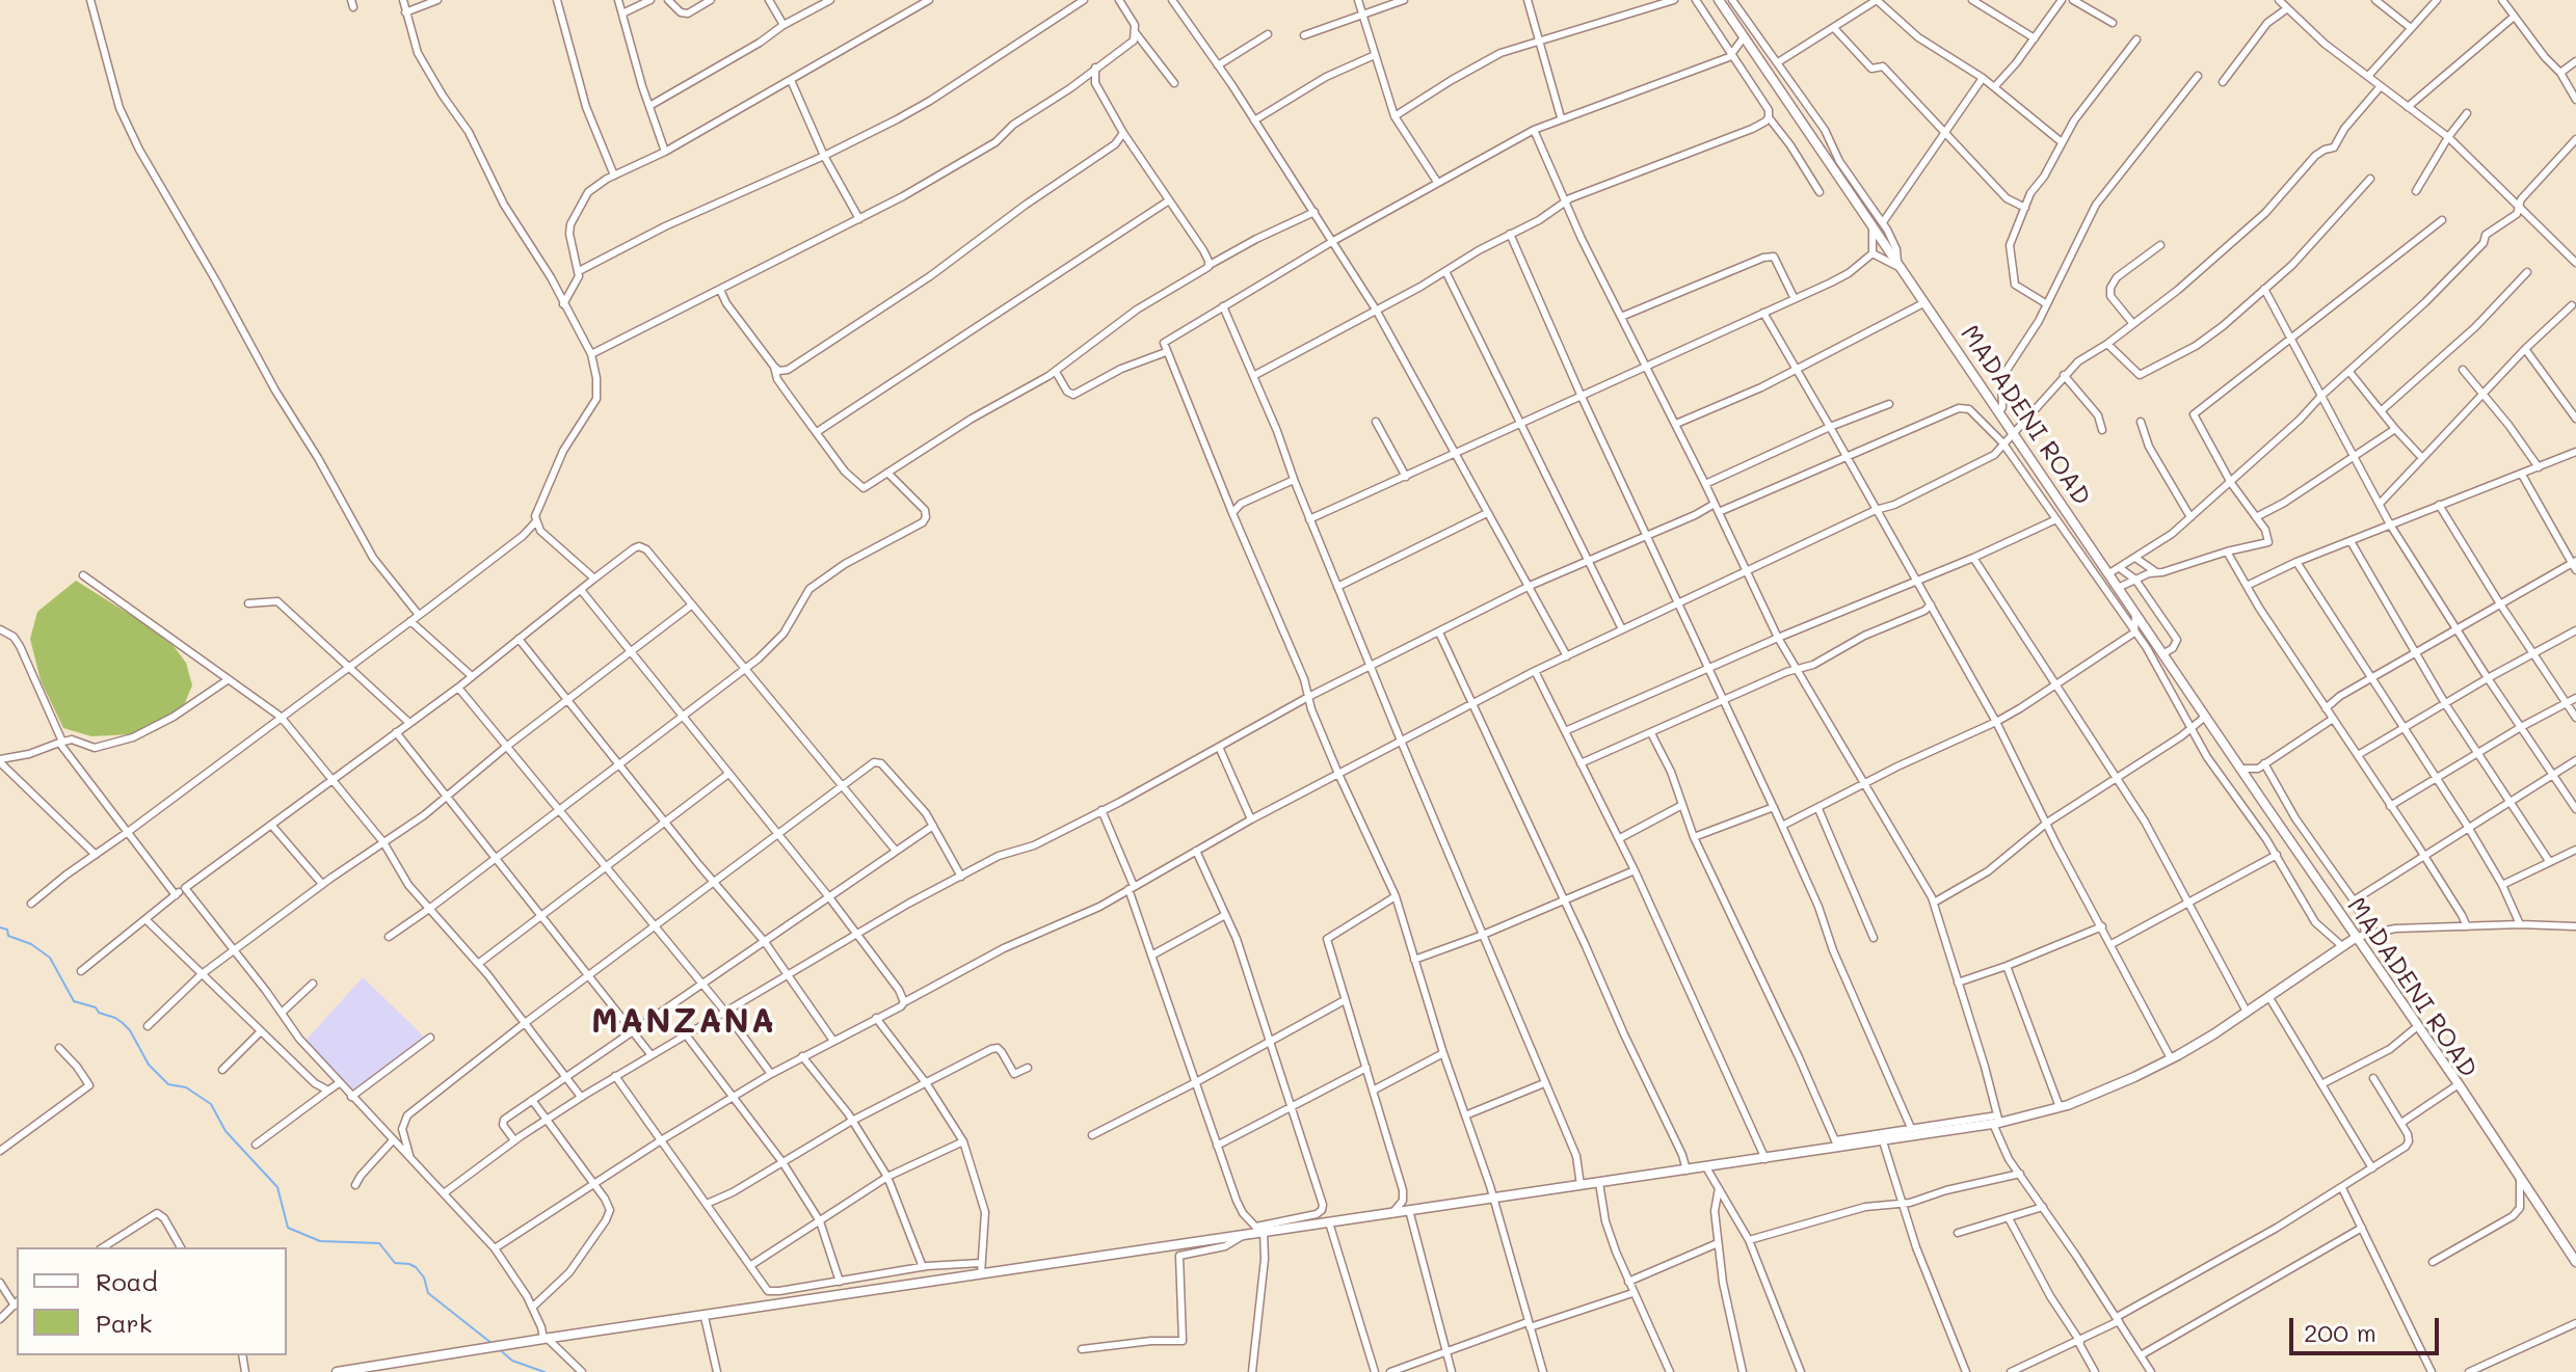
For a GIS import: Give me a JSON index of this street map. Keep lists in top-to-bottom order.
{
  "streets": {
    "street": ["MADADENI ROAD"]
  },
  "districts": ["MANZANA"],
  "legend": ["Road", "Park"],
  "scale_bar": "200 m"
}
